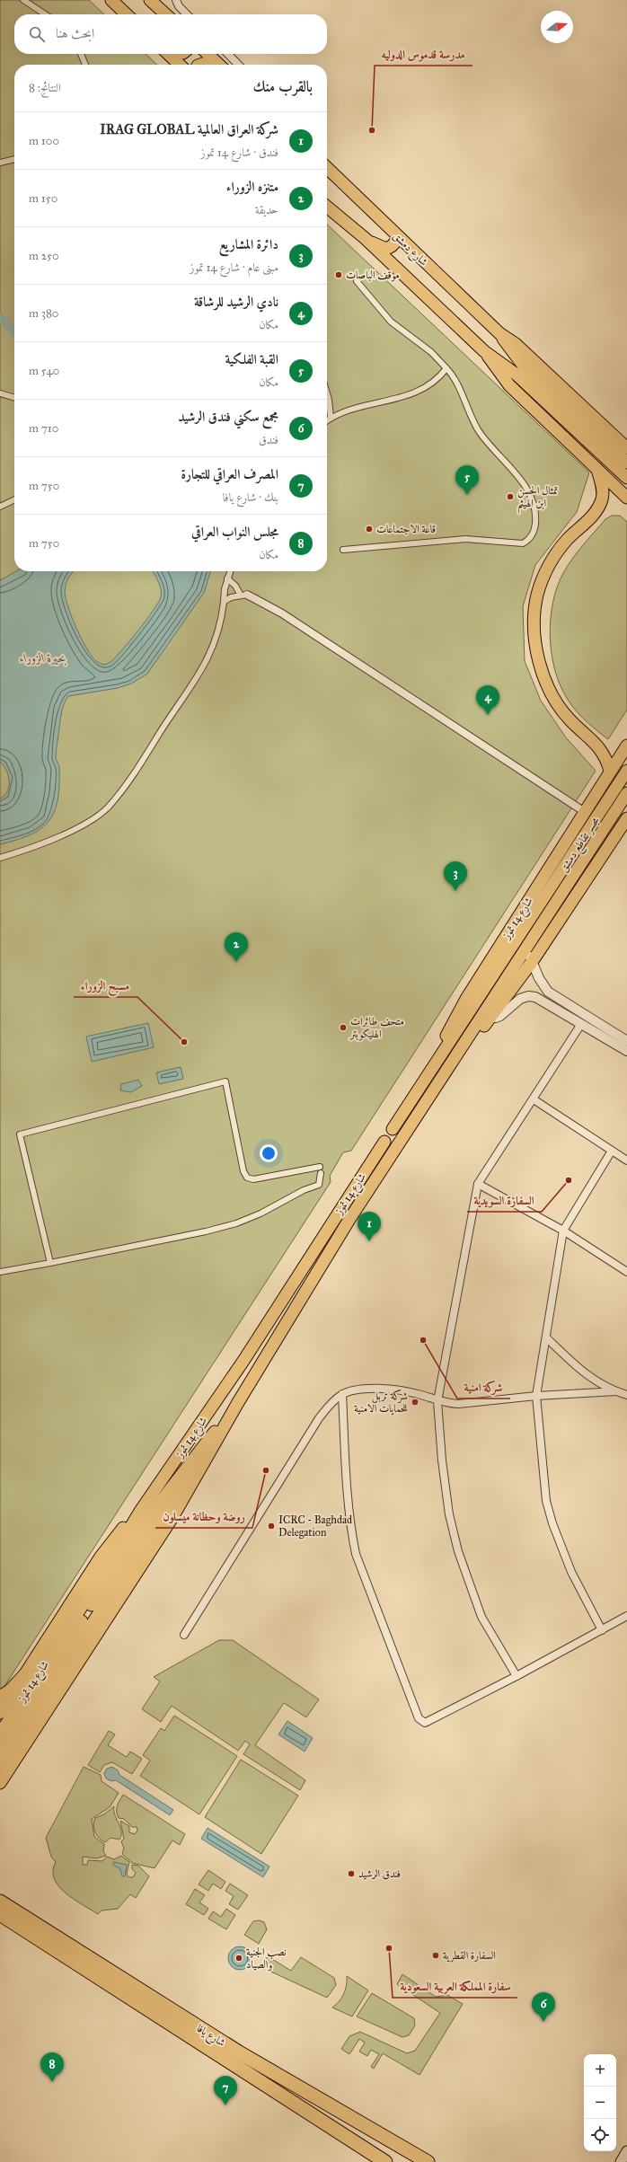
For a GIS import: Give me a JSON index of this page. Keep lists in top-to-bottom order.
{
  "streets": {
    "highway": ["شارع يافا"],
    "main road": ["شارع دمشق", "مجسر تقاطع دمشق", "شارع 14 تموز"]
  },
  "crossings": [
    ["مجسر تقاطع دمشق", "شارع 14 تموز"]
  ],
  "water": ["بحيرة الزوراء"],
  "places": [
    "مدرسة قدموس الدوليه",
    "موقف الباصات",
    "تمثال الحسن ابن الهيثم",
    "قاعة الاجتماعات",
    "متحف طائرات الهليكوبتر",
    "مسبح الزوراء",
    "السفارة السويدية",
    "شركة امنية",
    "شركة تربل للحمايات الامنية",
    "روضة وحظانة ميسلون",
    "ICRC - Baghdad Delegation",
    "فندق الرشيد",
    "سفارة المملكة العربية السعودية",
    "السفارة القطرية",
    "نصب الجنية والصياد"
  ],
  "north": "right",
  "page": {
    "search": "ابحث هنا",
    "heading": ["بالقرب منك", "النتائج: 8"],
    "list": [
      {
        "mark": "1",
        "name": "شركة العراق العالمية IRAG GLOBAL",
        "note": "فندق · شارع 14 تموز",
        "value": "100 m"
      },
      {
        "mark": "2",
        "name": "متنزه الزوراء",
        "note": "حديقة",
        "value": "150 m"
      },
      {
        "mark": "3",
        "name": "دائرة المشاريع",
        "note": "مبنى عام · شارع 14 تموز",
        "value": "250 m"
      },
      {
        "mark": "4",
        "name": "نادي الرشيد للرشاقة",
        "note": "مكان",
        "value": "380 m"
      },
      {
        "mark": "5",
        "name": "القبة الفلكية",
        "note": "مكان",
        "value": "540 m"
      },
      {
        "mark": "6",
        "name": "مجمع سكني فندق الرشيد",
        "note": "فندق",
        "value": "710 m"
      },
      {
        "mark": "7",
        "name": "المصرف العراقي للتجارة",
        "note": "بنك · شارع يافا",
        "value": "750 m"
      },
      {
        "mark": "8",
        "name": "مجلس النواب العراقي",
        "note": "مكان",
        "value": "750 m"
      }
    ],
    "pins": [
      "5",
      "4",
      "3",
      "2",
      "1",
      "6",
      "8",
      "7"
    ],
    "map_buttons": ["+", "−"]
  }
}
